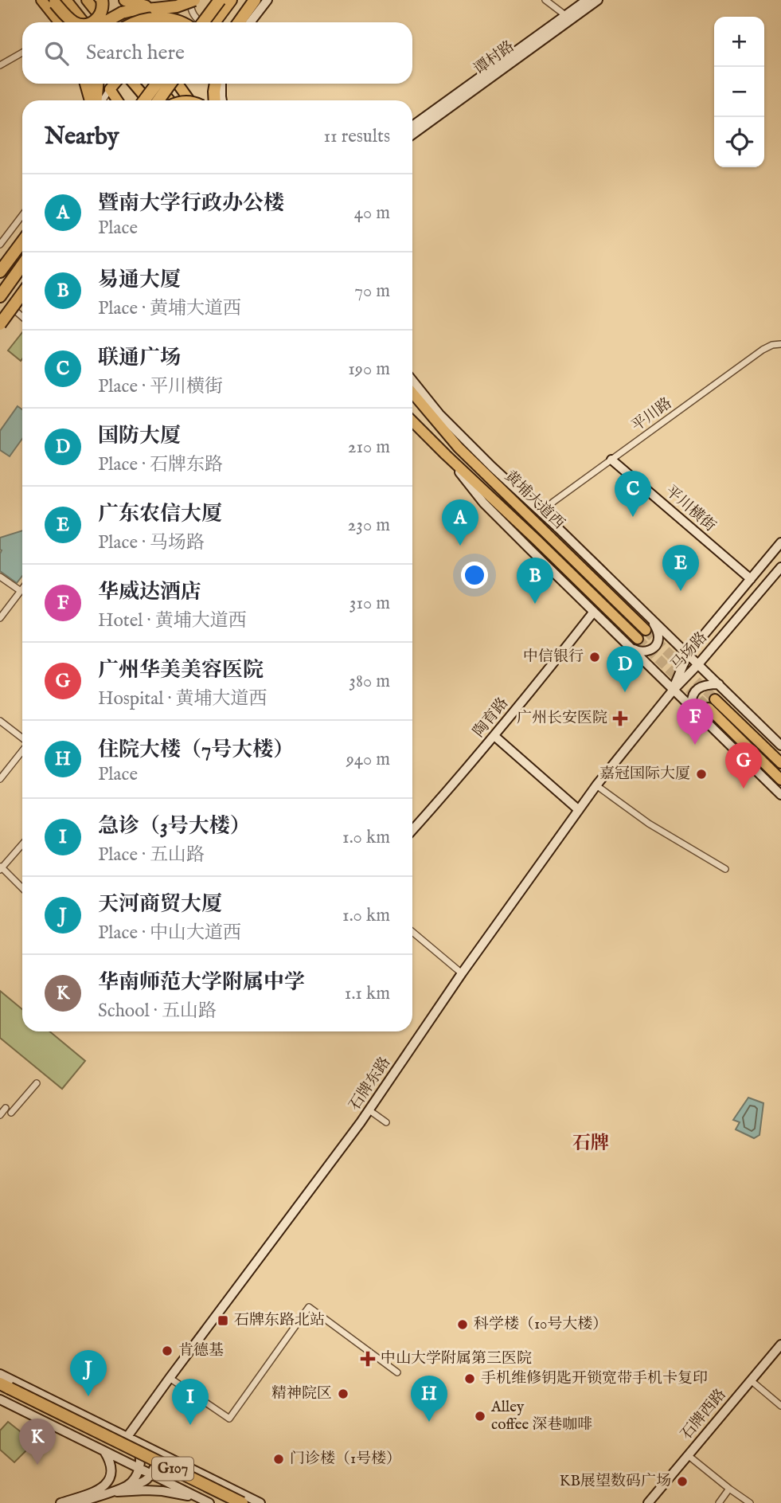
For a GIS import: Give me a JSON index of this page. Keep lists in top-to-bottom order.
{
  "streets": {
    "highway": ["G107"],
    "main road": [
      "谭村路",
      "黄埔大道西",
      "平川横街",
      "马场路",
      "陶育路",
      "石牌东路",
      "石牌西路"
    ],
    "street": ["平川路"]
  },
  "crossings": [
    ["平川路", "平川横街"],
    ["平川横街", "马场路"],
    ["马场路", "石牌东路"]
  ],
  "districts": ["石牌"],
  "places": {
    "other": [
      "中信银行",
      "嘉冠国际大厦",
      "科学楼（10号大楼）",
      "肯德基",
      "手机维修钥匙开锁宽带手机卡复印",
      "精神院区",
      "Alley coffee 深巷咖啡",
      "门诊楼（1号楼）",
      "KB展望数码广场"
    ],
    "health": ["广州长安医院", "中山大学附属第三医院"],
    "transit": ["石牌东路北站"]
  },
  "page": {
    "map_buttons": ["+", "−"],
    "search": "Search here",
    "heading": ["Nearby", "11 results"],
    "list": [
      {
        "mark": "A",
        "name": "暨南大学行政办公楼",
        "note": "Place",
        "value": "40 m"
      },
      {
        "mark": "B",
        "name": "易通大厦",
        "note": "Place · 黄埔大道西",
        "value": "70 m"
      },
      {
        "mark": "C",
        "name": "联通广场",
        "note": "Place · 平川横街",
        "value": "190 m"
      },
      {
        "mark": "D",
        "name": "国防大厦",
        "note": "Place · 石牌东路",
        "value": "210 m"
      },
      {
        "mark": "E",
        "name": "广东农信大厦",
        "note": "Place · 马场路",
        "value": "230 m"
      },
      {
        "mark": "F",
        "name": "华威达酒店",
        "note": "Hotel · 黄埔大道西",
        "value": "310 m"
      },
      {
        "mark": "G",
        "name": "广州华美美容医院",
        "note": "Hospital · 黄埔大道西",
        "value": "380 m"
      },
      {
        "mark": "H",
        "name": "住院大楼（7号大楼）",
        "note": "Place",
        "value": "940 m"
      },
      {
        "mark": "I",
        "name": "急诊（3号大楼）",
        "note": "Place · 五山路",
        "value": "1.0 km"
      },
      {
        "mark": "J",
        "name": "天河商贸大厦",
        "note": "Place · 中山大道西",
        "value": "1.0 km"
      },
      {
        "mark": "K",
        "name": "华南师范大学附属中学",
        "note": "School · 五山路",
        "value": "1.1 km"
      }
    ],
    "pins": [
      "C",
      "A",
      "E",
      "B",
      "D",
      "F",
      "G",
      "J",
      "H",
      "I",
      "K"
    ]
  }
}
